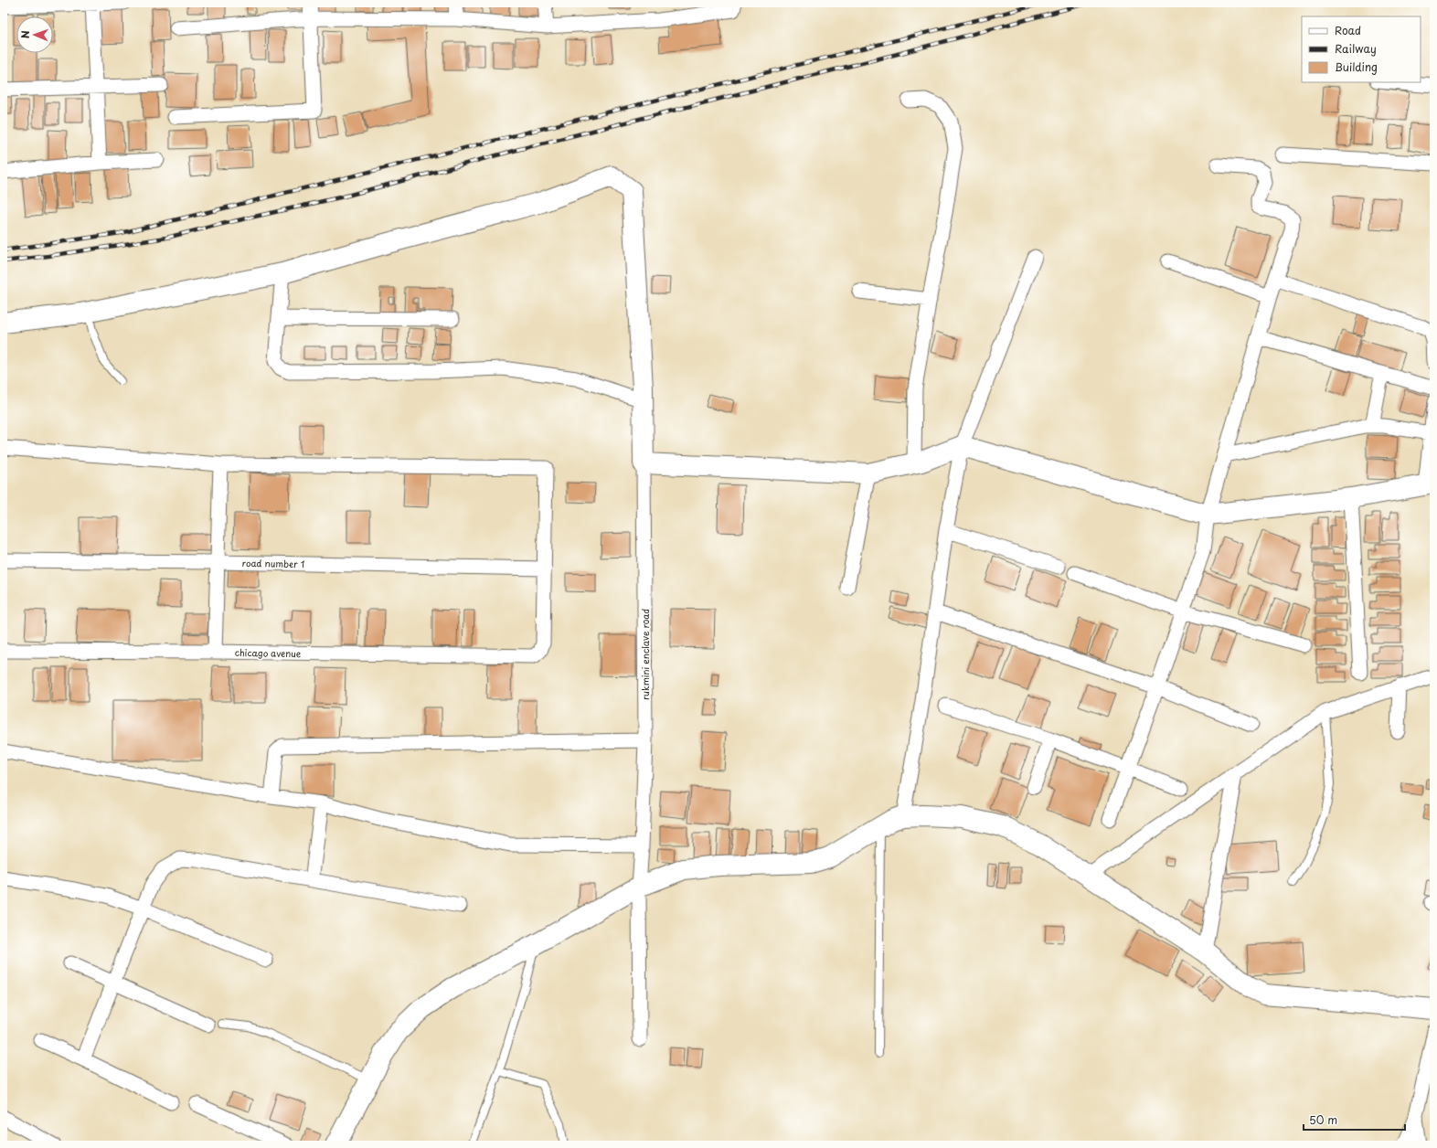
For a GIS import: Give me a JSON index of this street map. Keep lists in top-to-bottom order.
{
  "streets": {
    "street": ["road number 1", "chicago avenue", "rukmini enclave road"]
  },
  "crossings": [
    ["road number 1", "chicago avenue"]
  ],
  "legend": ["Road", "Railway", "Building"],
  "scale_bar": "50 m",
  "north": "left"
}
